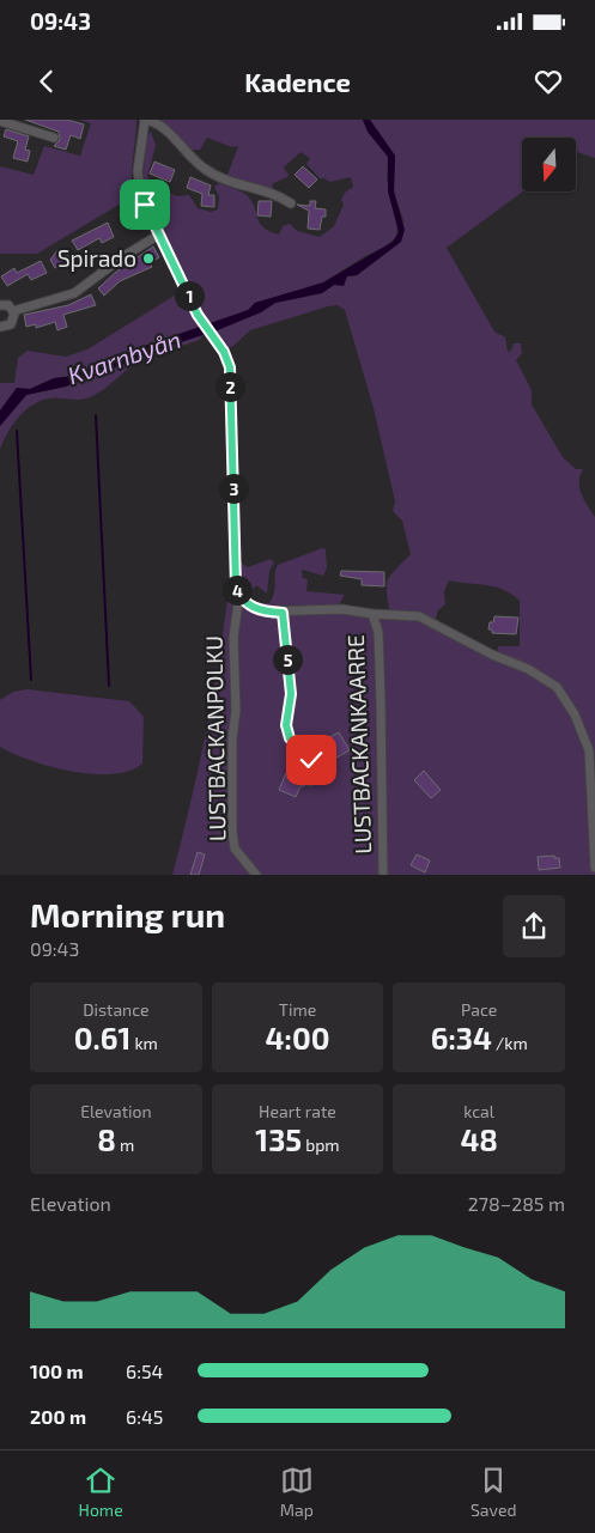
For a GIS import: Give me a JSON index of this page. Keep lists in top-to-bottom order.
{
  "streets": {
    "street": ["LUSTBACKANPOLKU", "LUSTBACKANKAARRE"]
  },
  "water": ["Kvarnbyån"],
  "places": ["Spirado"],
  "north": "bottom",
  "page": {
    "status": "09:43",
    "header": "Kadence",
    "pins": [
      "1",
      "2",
      "3",
      "4",
      "5"
    ],
    "heading": ["Morning run", "09:43"],
    "stats": [
      ["Distance", "0.61 km"],
      ["Time", "4:00"],
      ["Pace", "6:34 /km"],
      ["Elevation", "8 m"],
      ["Heart rate", "135 bpm"],
      ["kcal", "48"]
    ],
    "chart": ["Elevation", "278–285 m"],
    "list": [
      {
        "name": "100 m",
        "note": "6:54"
      },
      {
        "name": "200 m",
        "note": "6:45"
      }
    ],
    "tabs": ["Home", "Map", "Saved"]
  }
}
